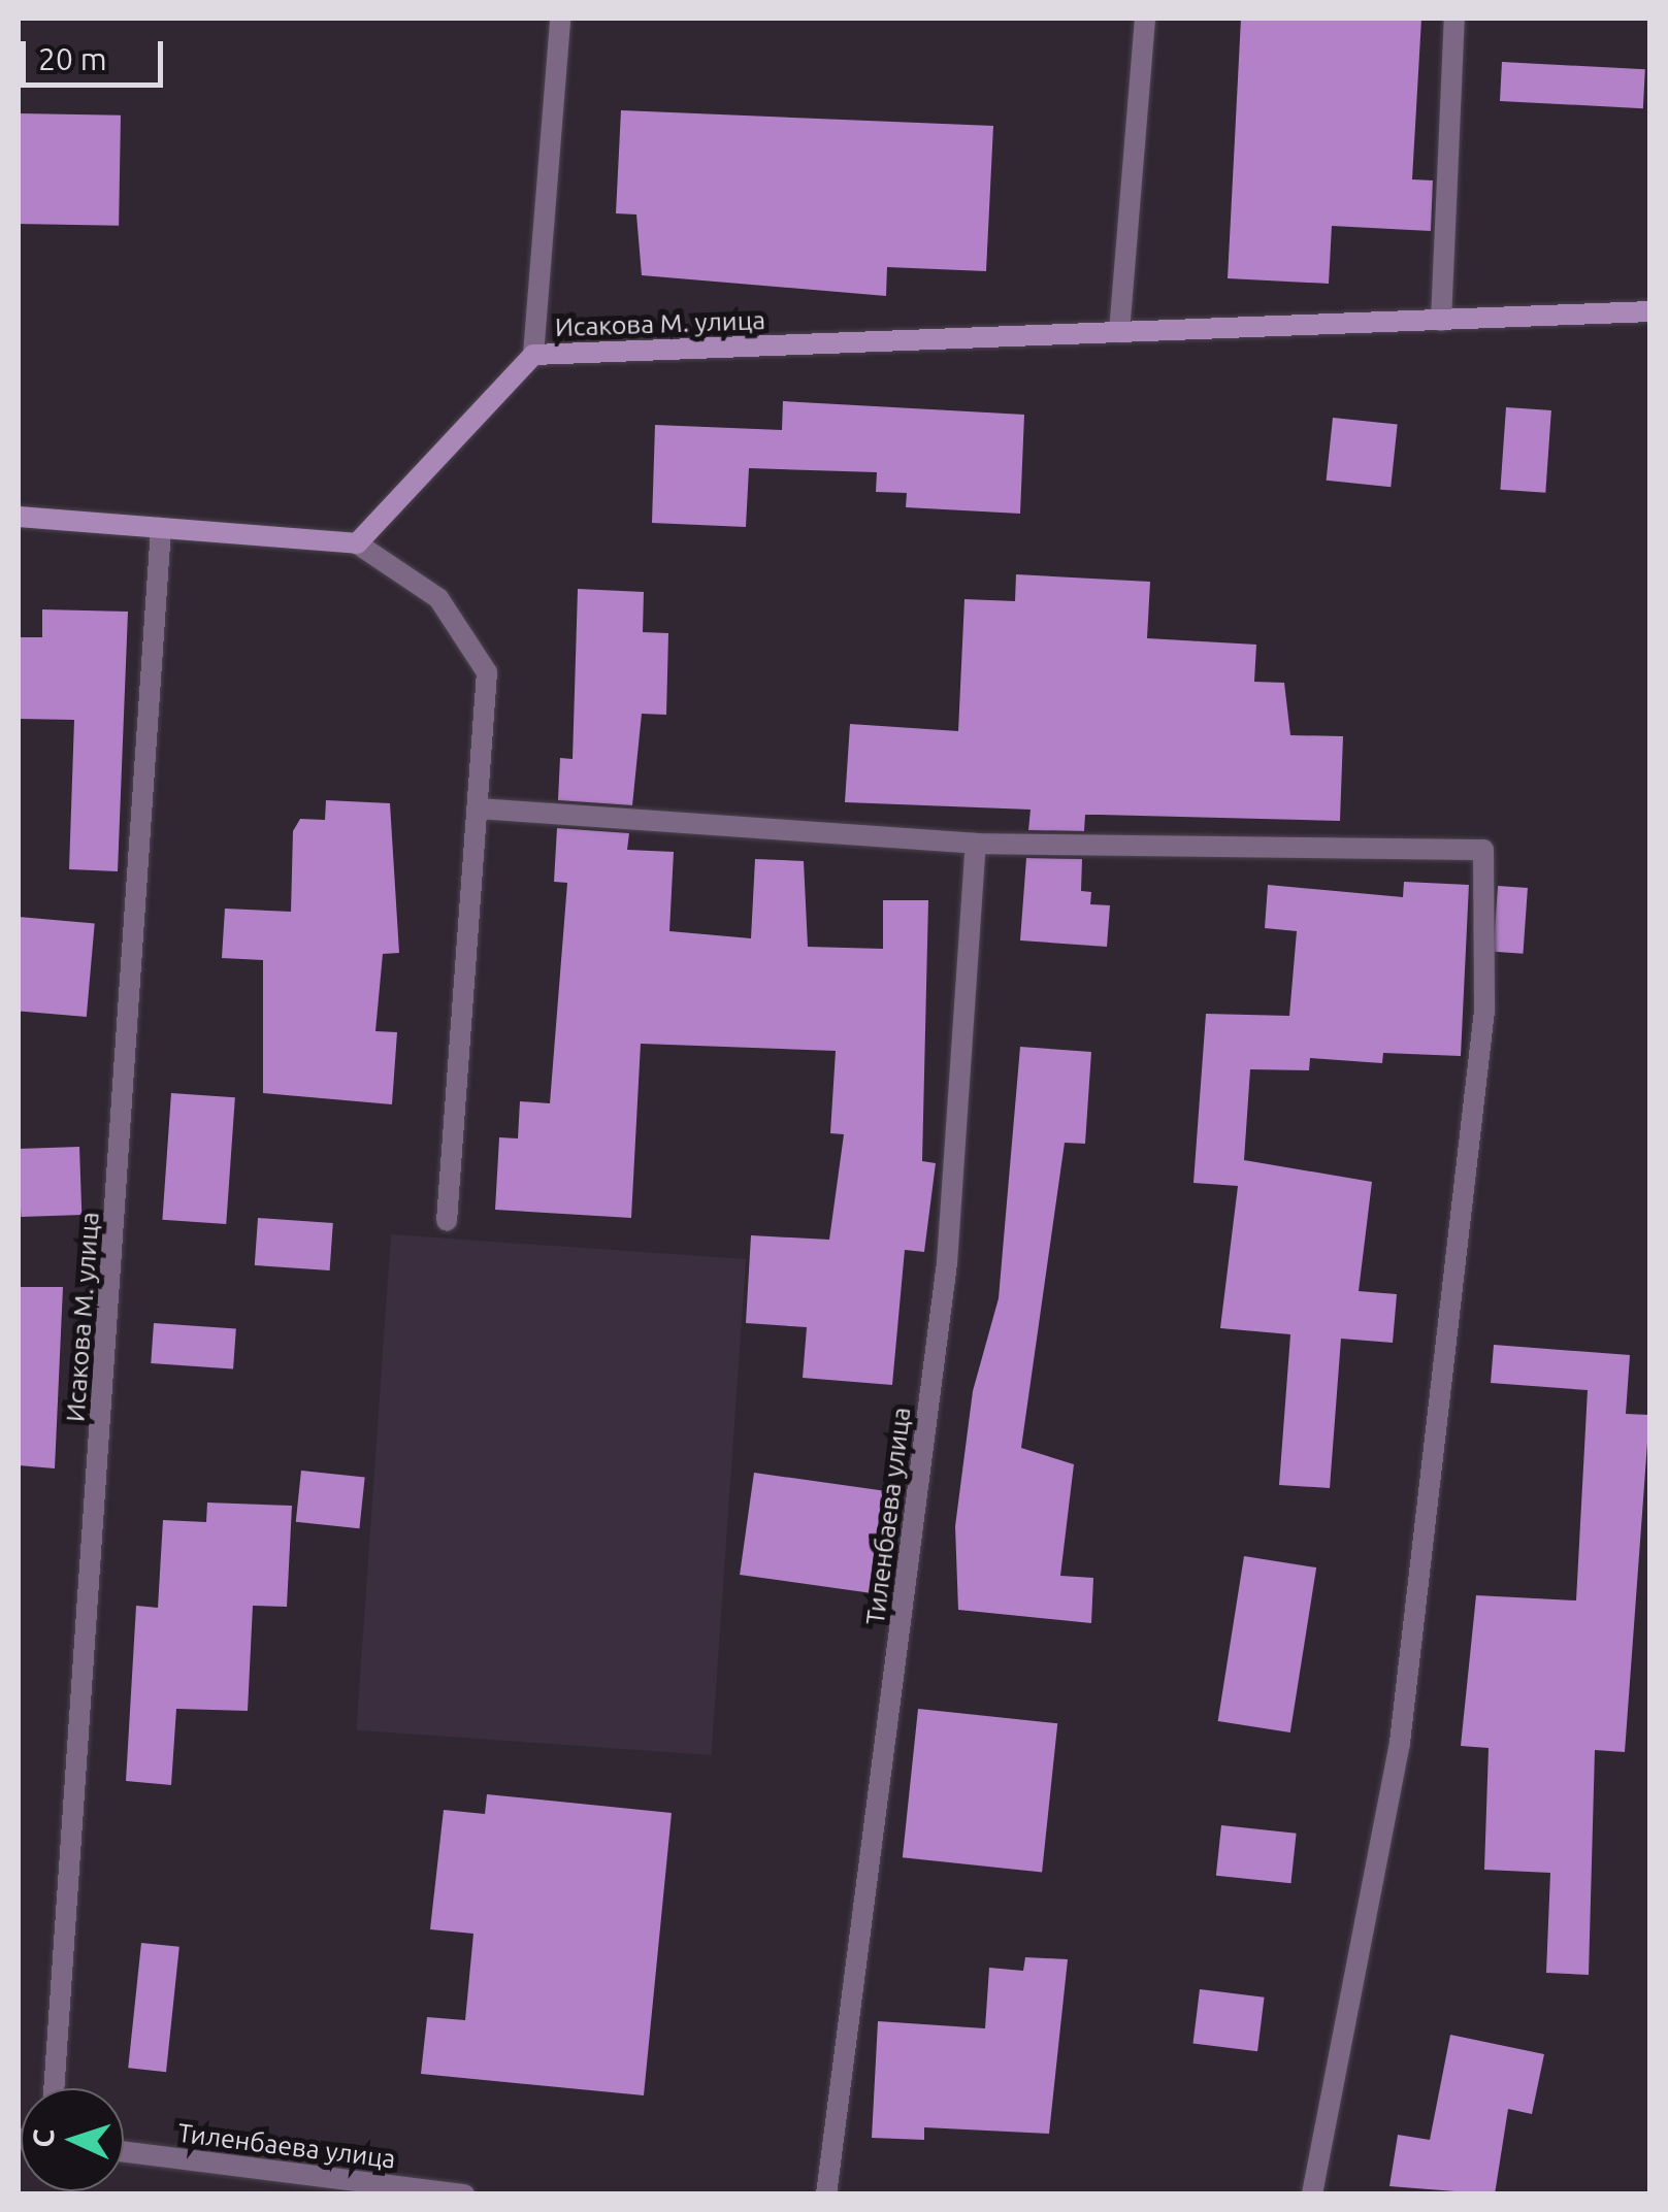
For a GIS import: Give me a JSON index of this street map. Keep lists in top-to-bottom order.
{
  "streets": {
    "street": ["Исакова М. улица", "Тиленбаева улица"]
  },
  "scale_bar": "20 m",
  "north": "left"
}
